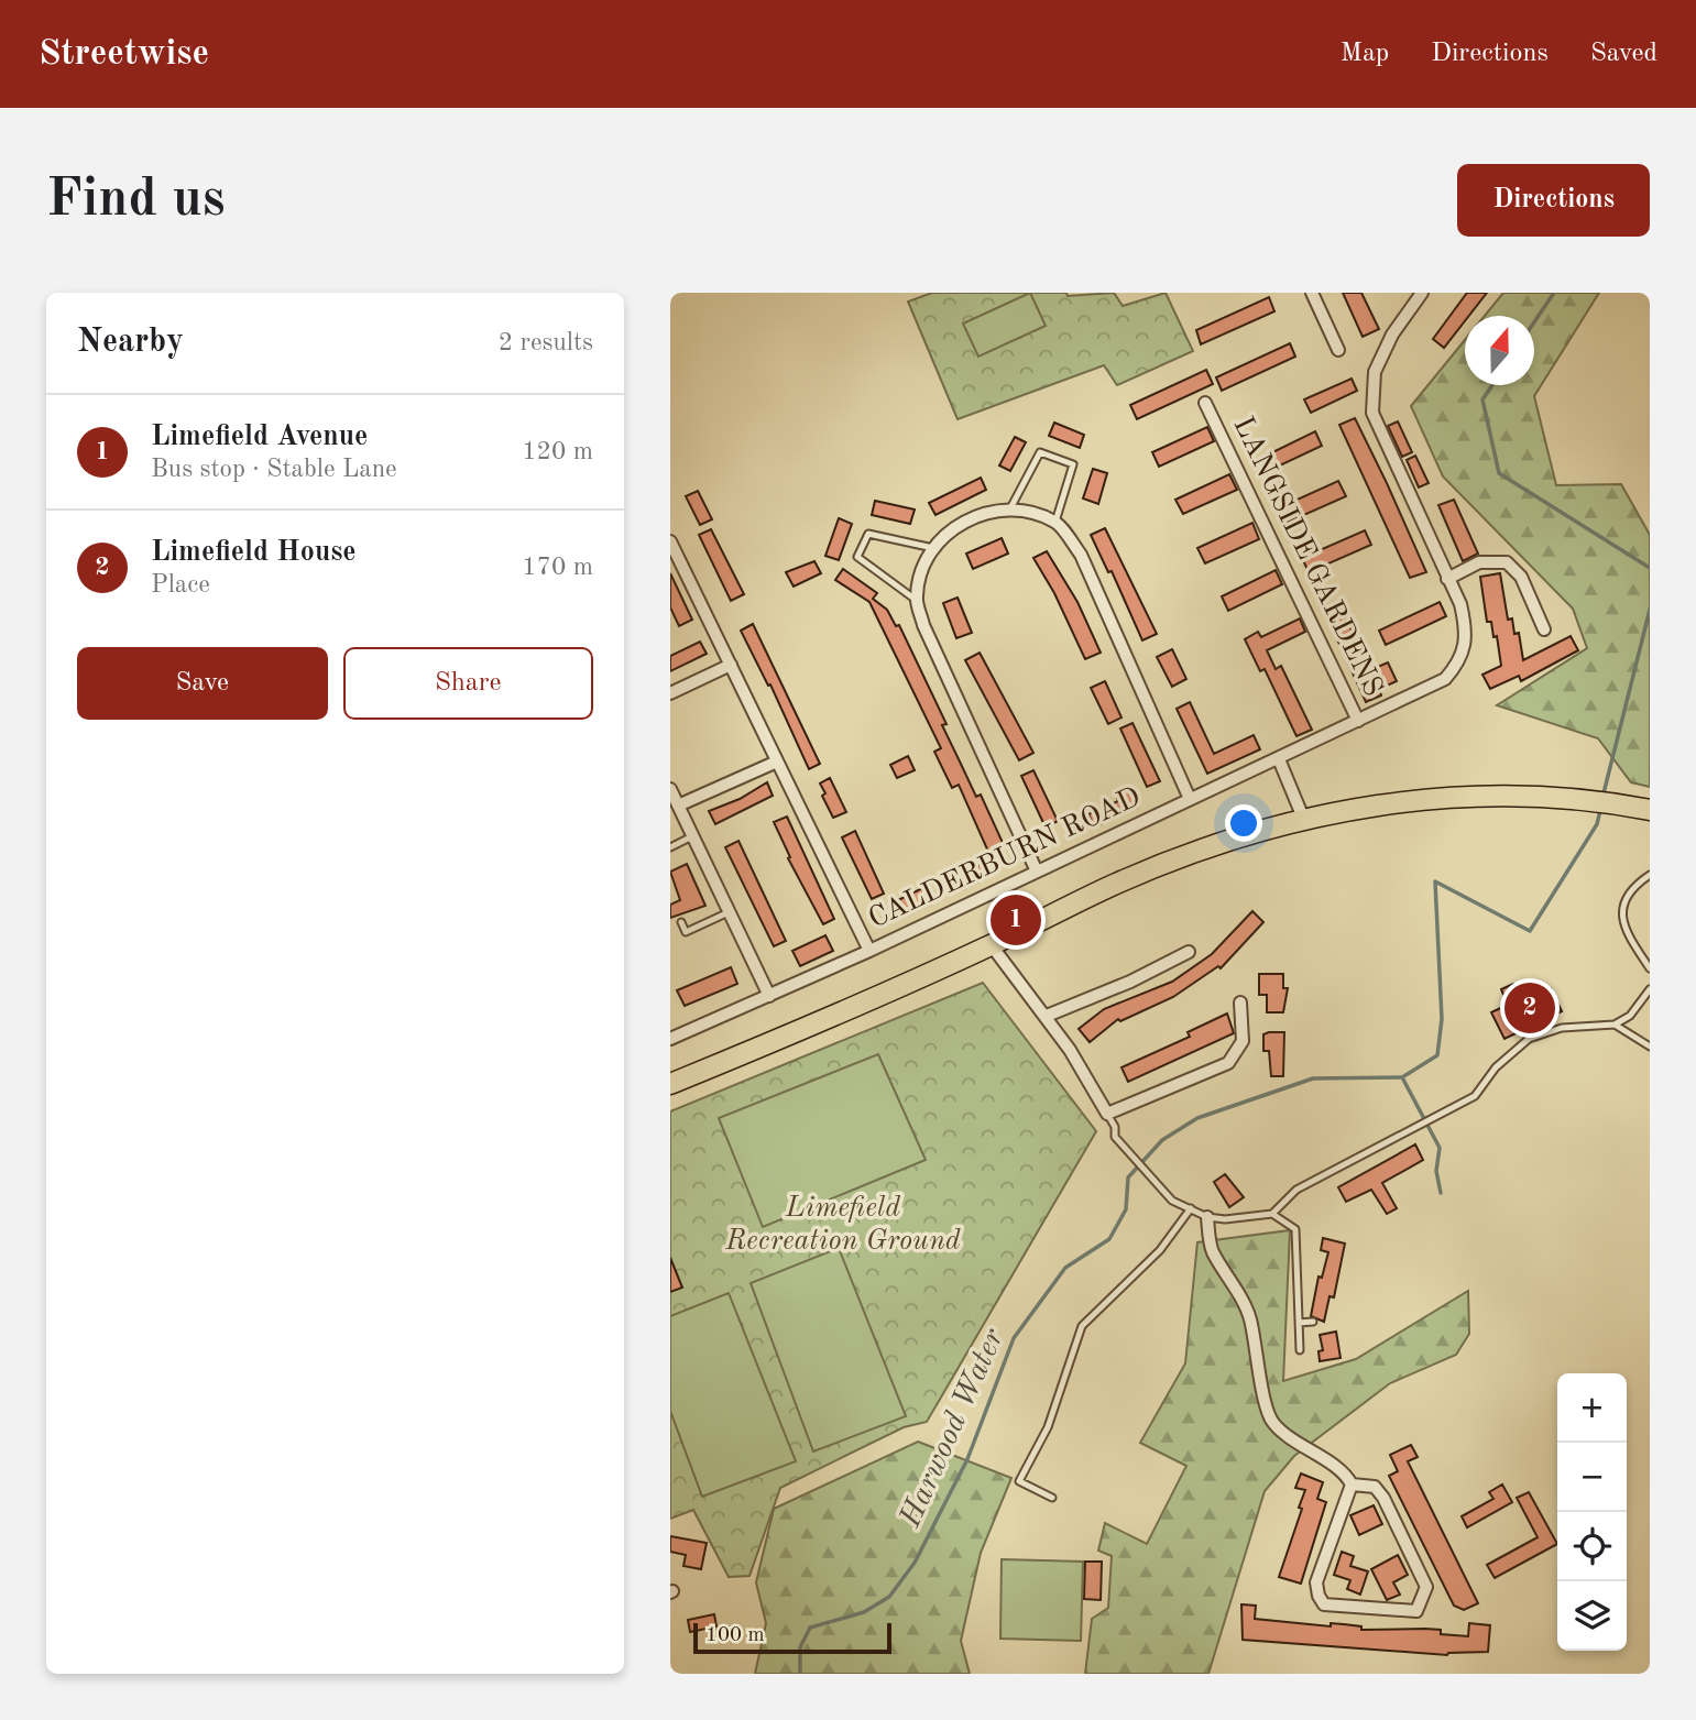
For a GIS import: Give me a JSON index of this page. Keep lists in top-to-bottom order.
{
  "streets": {
    "street": ["LANGSIDE GARDENS", "CALDERBURN ROAD"]
  },
  "crossings": [
    ["LANGSIDE GARDENS", "CALDERBURN ROAD"]
  ],
  "water": ["Harwood Water"],
  "parks": ["Limefield Recreation Ground"],
  "scale_bar": "100 m",
  "north": "top",
  "page": {
    "header": "Streetwise",
    "nav": ["Map", "Directions", "Saved"],
    "buttons": [
      "Directions",
      ["Save", "Share"]
    ],
    "title": "Find us",
    "heading": ["Nearby", "2 results"],
    "list": [
      {
        "mark": "1",
        "name": "Limefield Avenue",
        "note": "Bus stop · Stable Lane",
        "value": "120 m"
      },
      {
        "mark": "2",
        "name": "Limefield House",
        "note": "Place",
        "value": "170 m"
      }
    ],
    "pins": ["1", "2"],
    "map_buttons": ["+", "−"],
    "scale": "100 m"
  }
}
